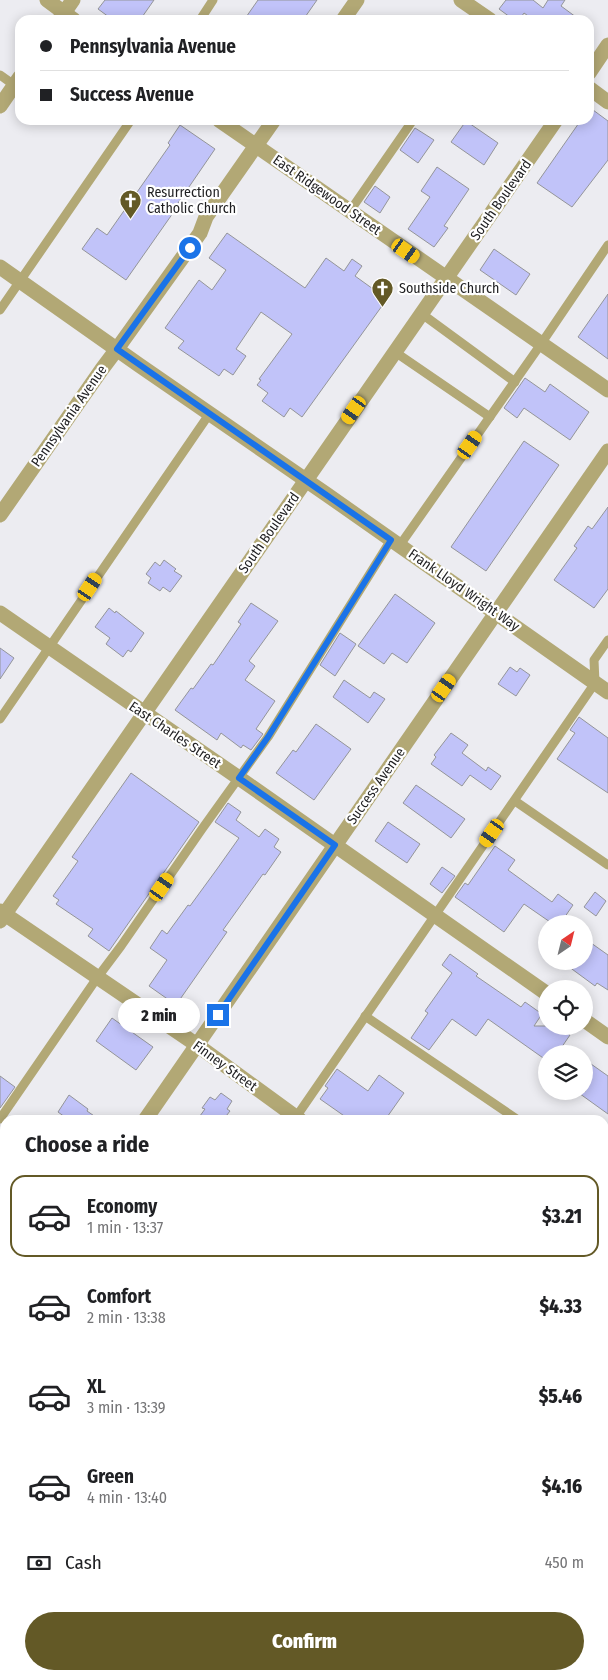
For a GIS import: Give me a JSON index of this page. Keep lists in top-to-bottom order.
{
  "streets": {
    "street": [
      "East Ridgewood Street",
      "South Boulevard",
      "Pennsylvania Avenue",
      "Frank Lloyd Wright Way",
      "East Charles Street",
      "Success Avenue",
      "Finney Street"
    ]
  },
  "crossings": [
    ["East Ridgewood Street", "South Boulevard"],
    ["East Ridgewood Street", "Pennsylvania Avenue"],
    ["South Boulevard", "Frank Lloyd Wright Way"],
    ["South Boulevard", "East Charles Street"],
    ["South Boulevard", "Finney Street"],
    ["Pennsylvania Avenue", "Frank Lloyd Wright Way"],
    ["Frank Lloyd Wright Way", "Success Avenue"],
    ["East Charles Street", "Success Avenue"],
    ["Success Avenue", "Finney Street"]
  ],
  "places": {
    "church": ["Resurrection Catholic Church", "Southside Church"]
  },
  "north": "top right",
  "page": {
    "banner": ["Pennsylvania Avenue", "Success Avenue"],
    "bubble": "2 min",
    "heading": "Choose a ride",
    "list": [
      {
        "name": "Economy",
        "note": "1 min · 13:37",
        "value": "$3.21"
      },
      {
        "name": "Comfort",
        "note": "2 min · 13:38",
        "value": "$4.33"
      },
      {
        "name": "XL",
        "note": "3 min · 13:39",
        "value": "$5.46"
      },
      {
        "name": "Green",
        "note": "4 min · 13:40",
        "value": "$4.16"
      }
    ],
    "pay": ["Cash", "450 m"],
    "buttons": "Confirm"
  }
}
